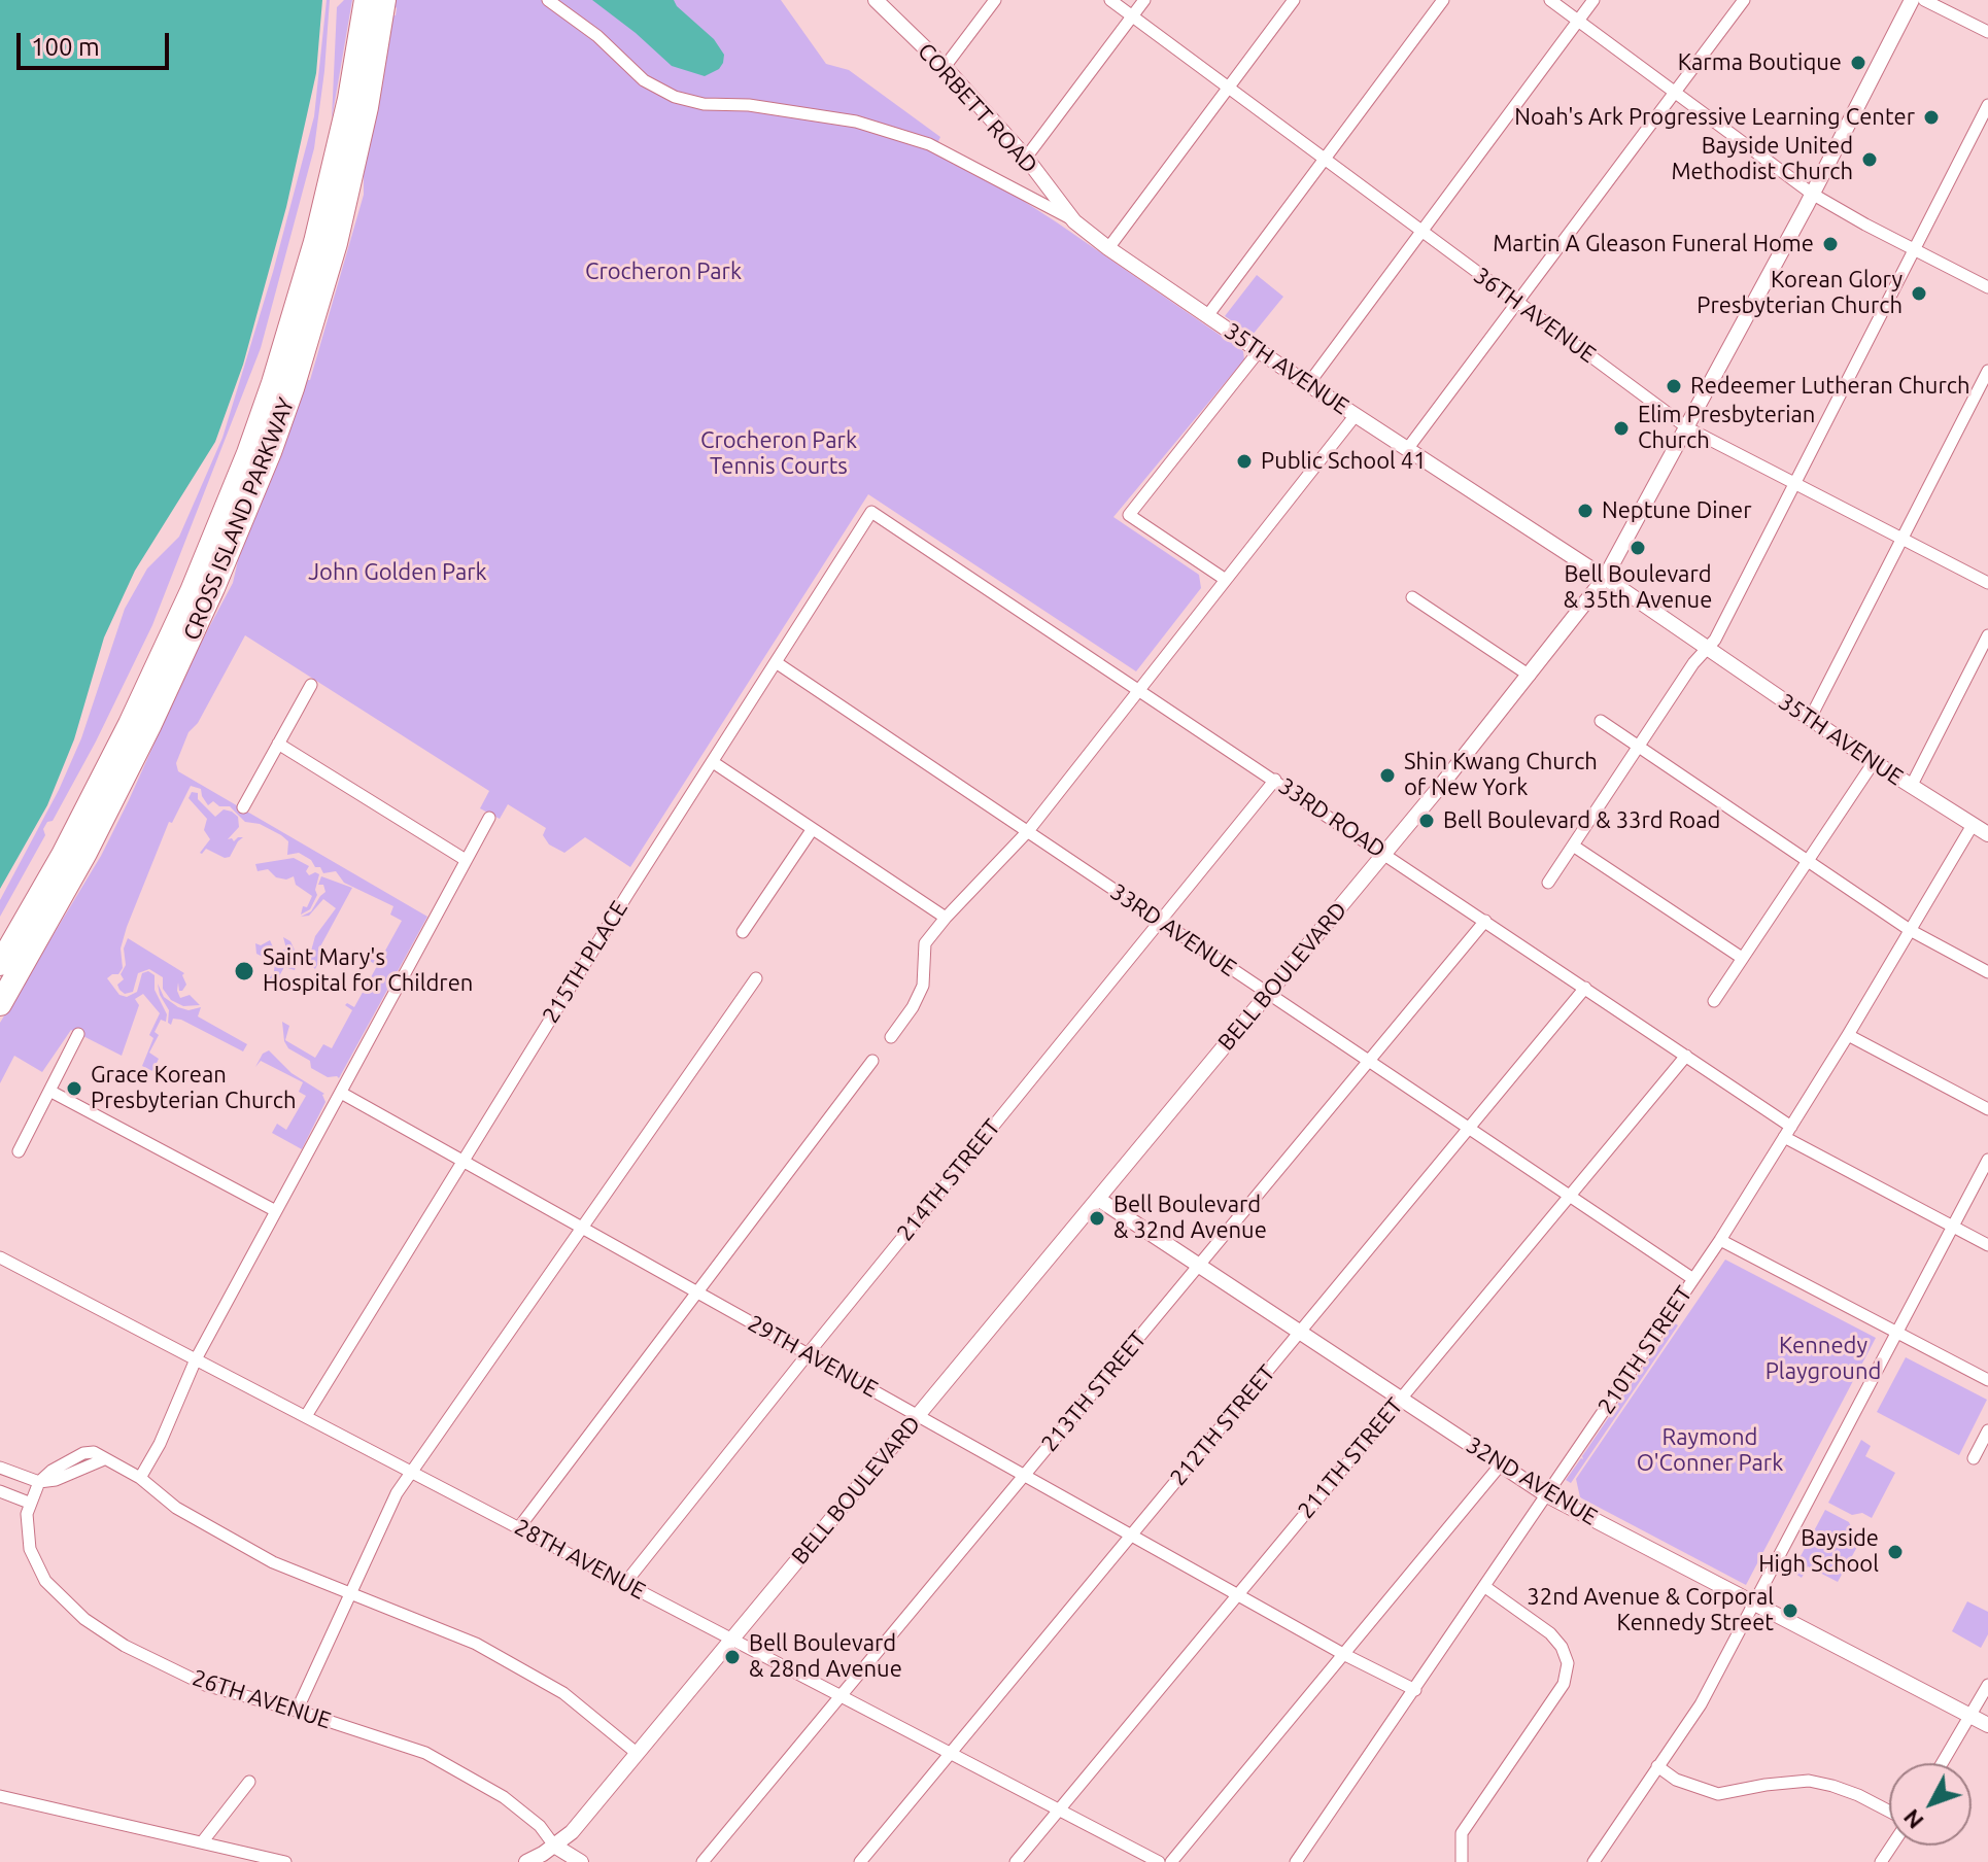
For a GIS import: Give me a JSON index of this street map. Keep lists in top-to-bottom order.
{
  "streets": {
    "highway": ["CROSS ISLAND PARKWAY"],
    "street": [
      "CORBETT ROAD",
      "36TH AVENUE",
      "35TH AVENUE",
      "33RD ROAD",
      "33RD AVENUE",
      "215TH PLACE",
      "BELL BOULEVARD",
      "214TH STREET",
      "210TH STREET",
      "29TH AVENUE",
      "213TH STREET",
      "212TH STREET",
      "211TH STREET",
      "32ND AVENUE",
      "28TH AVENUE",
      "26TH AVENUE"
    ]
  },
  "crossings": [
    ["CORBETT ROAD", "35TH AVENUE"],
    ["36TH AVENUE", "BELL BOULEVARD"],
    ["35TH AVENUE", "BELL BOULEVARD"],
    ["35TH AVENUE", "210TH STREET"],
    ["33RD ROAD", "215TH PLACE"],
    ["33RD ROAD", "BELL BOULEVARD"],
    ["33RD ROAD", "214TH STREET"],
    ["33RD ROAD", "210TH STREET"],
    ["33RD ROAD", "213TH STREET"],
    ["33RD ROAD", "212TH STREET"],
    ["33RD ROAD", "211TH STREET"],
    ["33RD AVENUE", "215TH PLACE"],
    ["33RD AVENUE", "BELL BOULEVARD"],
    ["33RD AVENUE", "214TH STREET"],
    ["33RD AVENUE", "210TH STREET"],
    ["33RD AVENUE", "213TH STREET"],
    ["33RD AVENUE", "212TH STREET"],
    ["33RD AVENUE", "211TH STREET"],
    ["215TH PLACE", "29TH AVENUE"],
    ["215TH PLACE", "28TH AVENUE"],
    ["BELL BOULEVARD", "29TH AVENUE"],
    ["BELL BOULEVARD", "32ND AVENUE"],
    ["BELL BOULEVARD", "28TH AVENUE"],
    ["BELL BOULEVARD", "26TH AVENUE"],
    ["214TH STREET", "29TH AVENUE"],
    ["214TH STREET", "28TH AVENUE"],
    ["210TH STREET", "29TH AVENUE"],
    ["210TH STREET", "32ND AVENUE"],
    ["29TH AVENUE", "213TH STREET"],
    ["29TH AVENUE", "212TH STREET"],
    ["29TH AVENUE", "211TH STREET"],
    ["213TH STREET", "32ND AVENUE"],
    ["213TH STREET", "28TH AVENUE"],
    ["212TH STREET", "32ND AVENUE"],
    ["212TH STREET", "28TH AVENUE"],
    ["211TH STREET", "32ND AVENUE"],
    ["211TH STREET", "28TH AVENUE"]
  ],
  "parks": [
    "Crocheron Park",
    "Crocheron Park Tennis Courts",
    "John Golden Park",
    "Kennedy Playground",
    "Raymond O'Conner Park"
  ],
  "places": [
    "Karma Boutique",
    "Noah's Ark Progressive Learning Center",
    "Bayside United Methodist Church",
    "Martin A Gleason Funeral Home",
    "Korean Glory Presbyterian Church",
    "Redeemer Lutheran Church",
    "Elim Presbyterian Church",
    "Public School 41",
    "Neptune Diner",
    "Bell Boulevard & 35th Avenue",
    "Shin Kwang Church of New York",
    "Bell Boulevard & 33rd Road",
    "Saint Mary's Hospital for Children",
    "Grace Korean Presbyterian Church",
    "Bell Boulevard & 32nd Avenue",
    "Bayside High School",
    "32nd Avenue & Corporal Kennedy Street",
    "Bell Boulevard & 28nd Avenue"
  ],
  "scale_bar": "100 m",
  "north": "bottom left"
}
